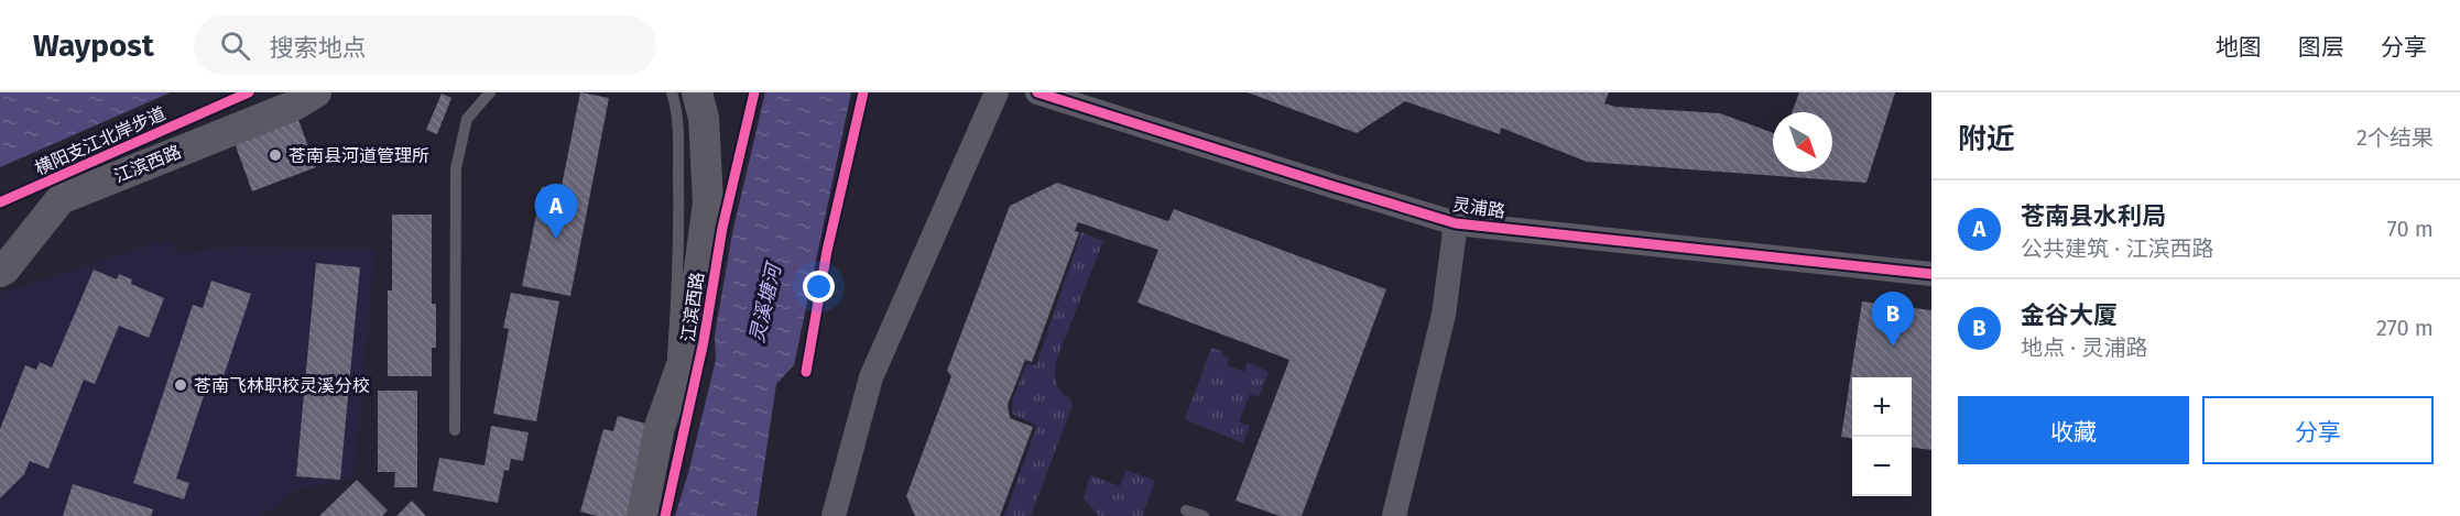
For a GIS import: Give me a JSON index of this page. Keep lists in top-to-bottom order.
{
  "streets": {
    "street": ["江滨西路", "灵浦路"],
    "cycle path": ["横阳支江北岸步道"]
  },
  "water": ["灵溪塘河"],
  "places": ["苍南县河道管理所", "苍南飞林职校灵溪分校"],
  "north": "bottom right",
  "page": {
    "header": "Waypost",
    "search": "搜索地点",
    "nav": ["地图", "图层", "分享"],
    "heading": ["附近", "2个结果"],
    "list": [
      {
        "mark": "A",
        "name": "苍南县水利局",
        "note": "公共建筑 · 江滨西路",
        "value": "70 m"
      },
      {
        "mark": "B",
        "name": "金谷大厦",
        "note": "地点 · 灵浦路",
        "value": "270 m"
      }
    ],
    "pins": ["A", "B"],
    "buttons": ["收藏", "分享"],
    "map_buttons": ["+", "−"]
  }
}
